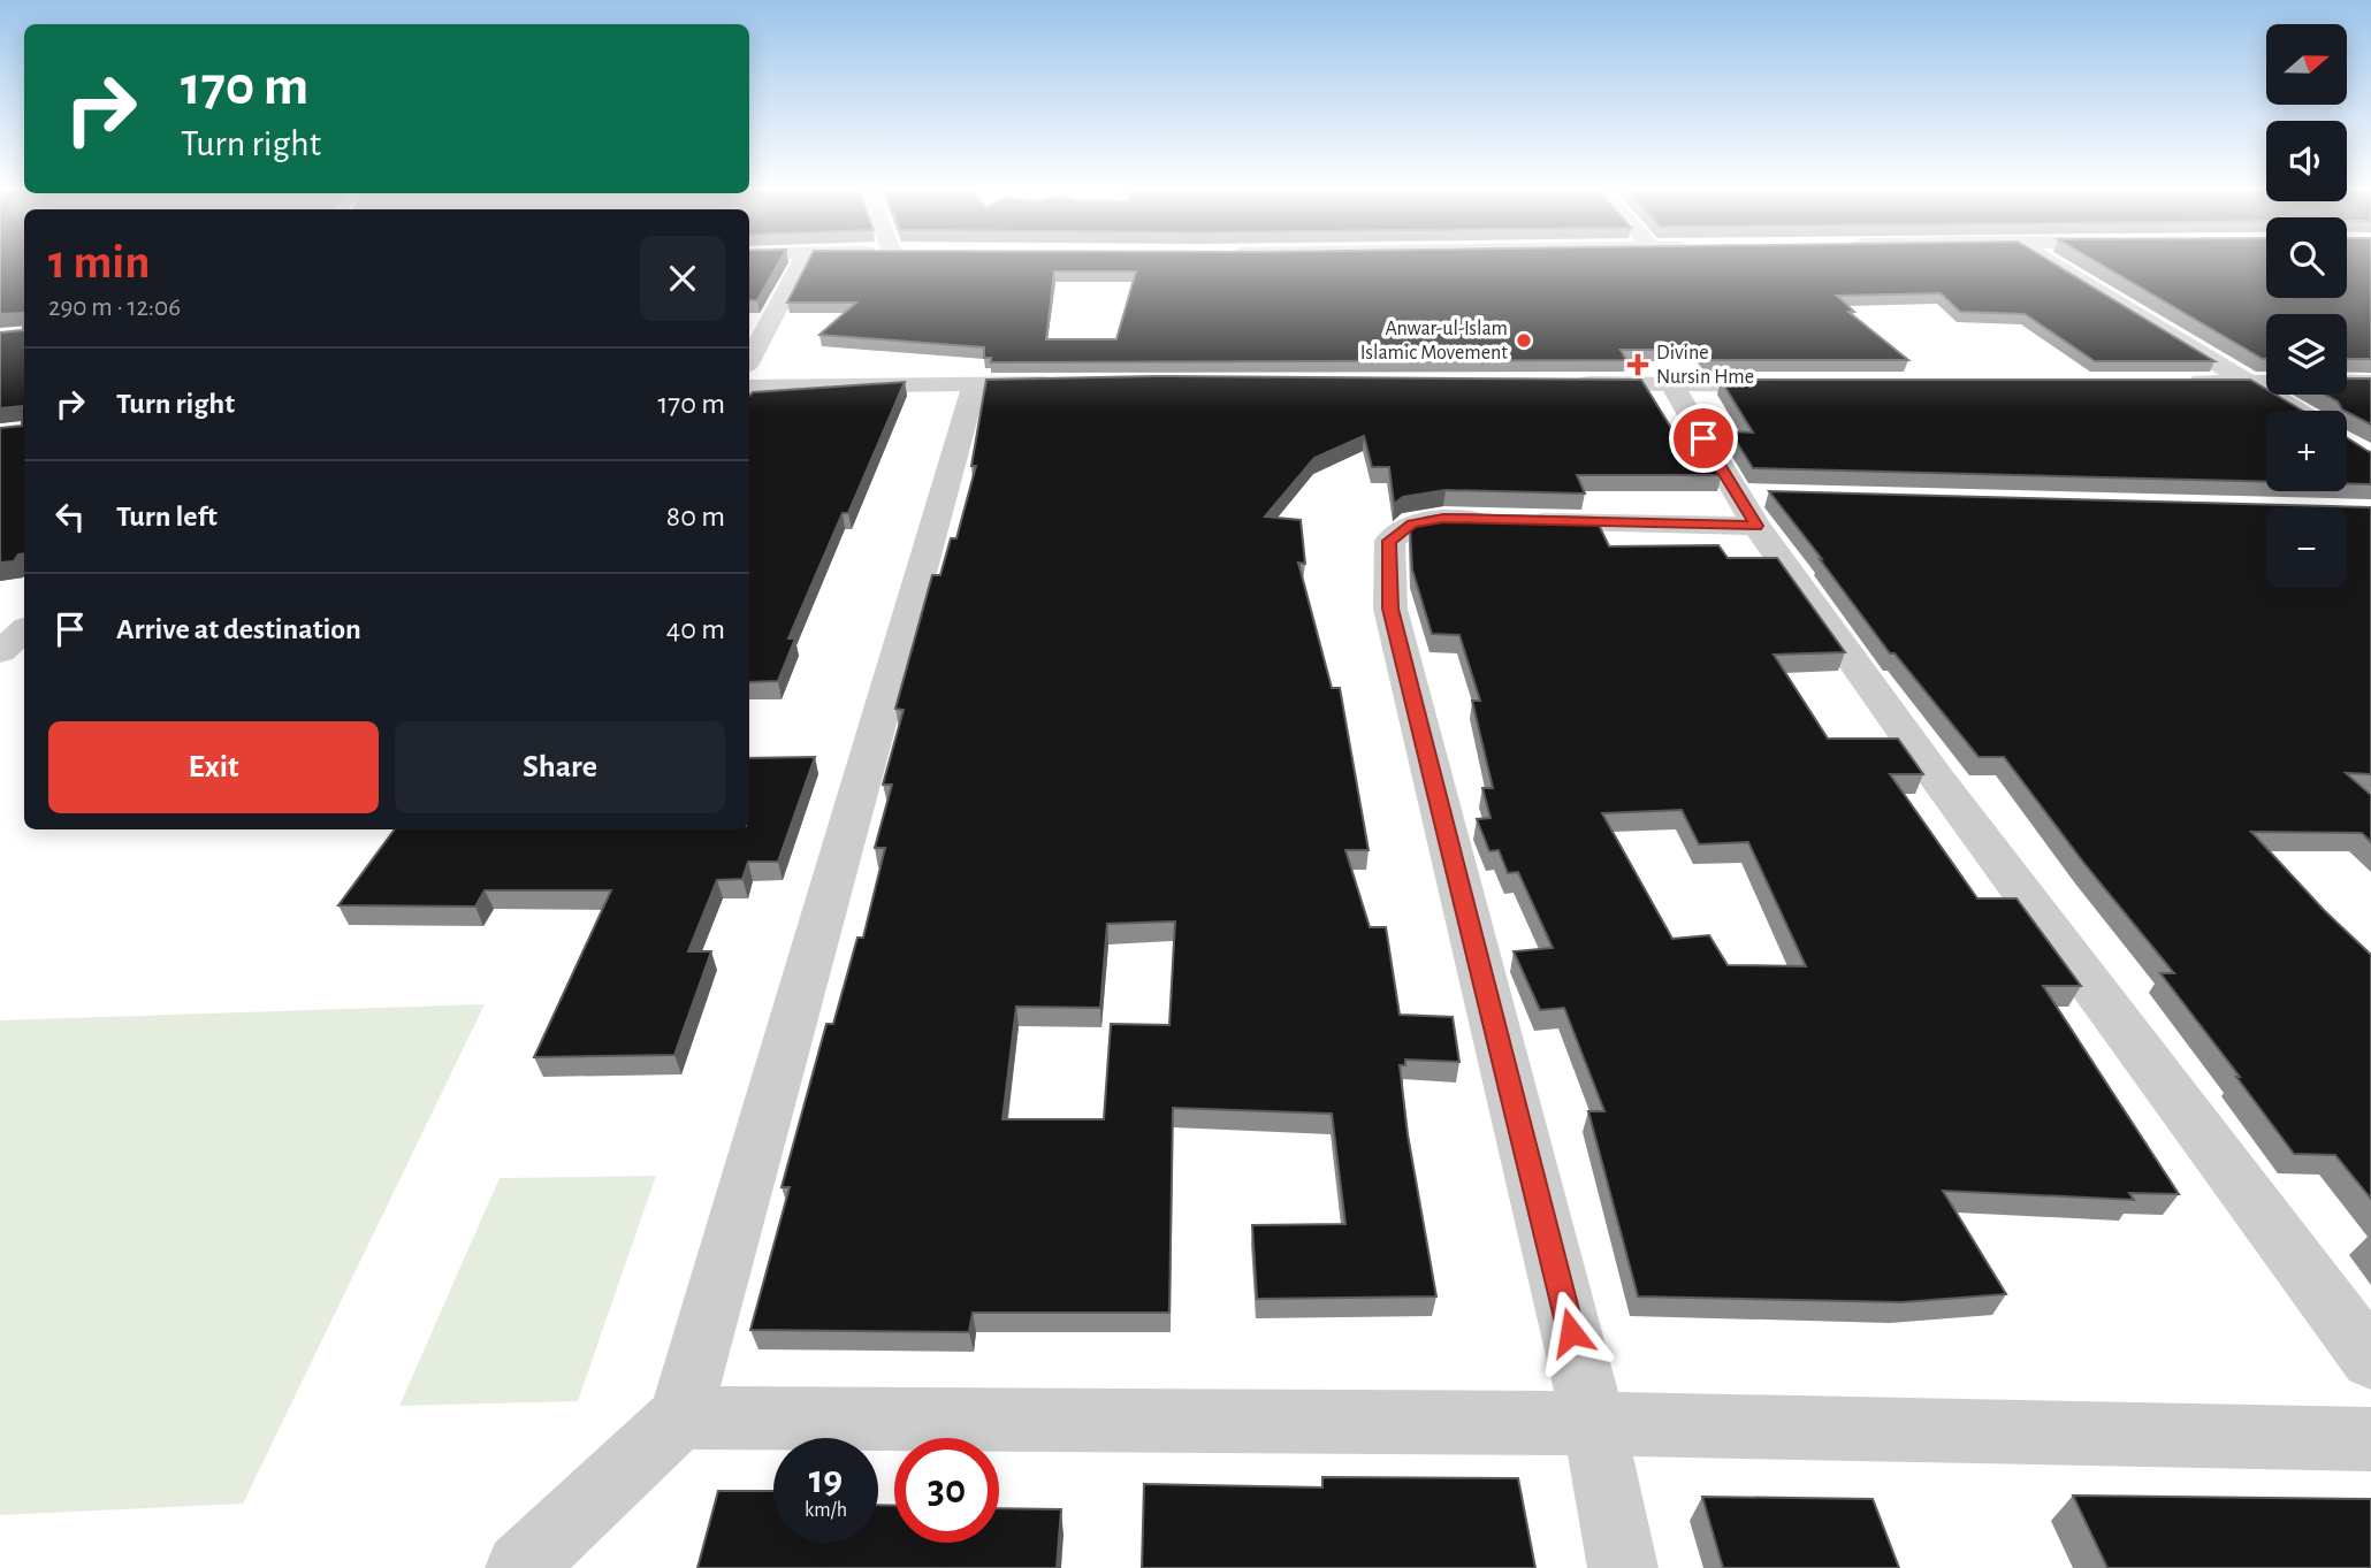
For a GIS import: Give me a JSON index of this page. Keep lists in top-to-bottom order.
{
  "places": {
    "other": ["Anwar-ul-Islam Islamic Movement"],
    "health": ["Divine Nursin Hme"]
  },
  "north": "right",
  "page": {
    "map_buttons": ["+", "−"],
    "turn": ["170 m", "Turn right"],
    "heading": ["1 min", "290 m · 12:06"],
    "list": [
      {
        "name": "Turn right",
        "value": "170 m"
      },
      {
        "name": "Turn left",
        "value": "80 m"
      },
      {
        "name": "Arrive at destination",
        "value": "40 m"
      }
    ],
    "buttons": ["Exit", "Share"],
    "speed": "19 km/h",
    "limit": "30"
  }
}
